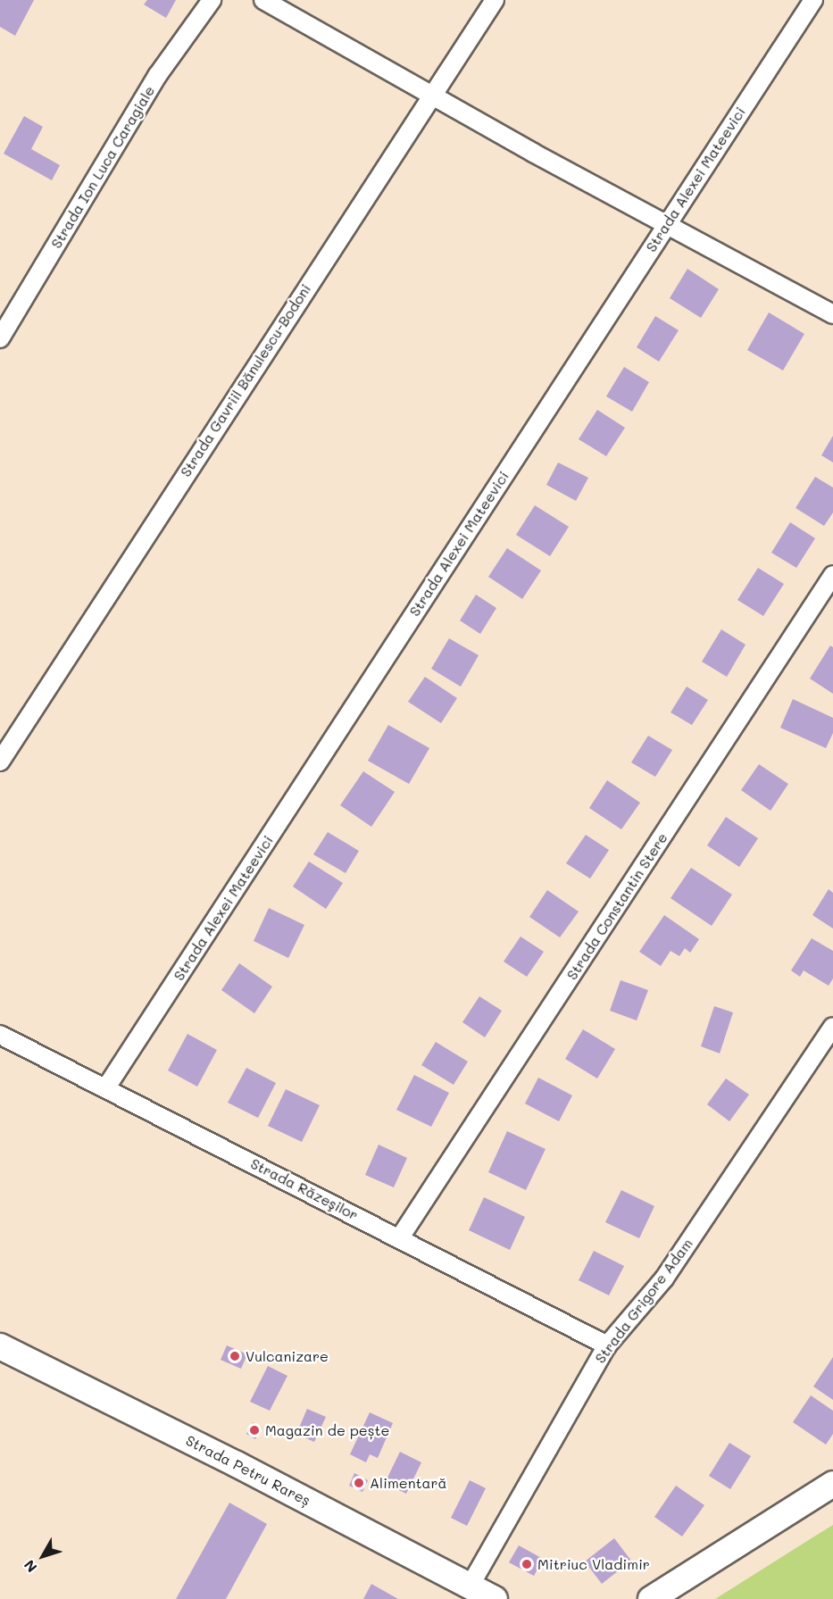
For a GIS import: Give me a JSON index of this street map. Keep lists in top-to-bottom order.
{
  "streets": {
    "main road": ["Strada Petru Rareș"],
    "street": [
      "Strada Ion Luca Caragiale",
      "Strada Alexei Mateevici",
      "Strada Gavriil Bănulescu-Bodoni",
      "Strada Constantin Stere",
      "Strada Răzeşilor",
      "Strada Grigore Adam"
    ]
  },
  "crossings": [
    ["Strada Alexei Mateevici", "Strada Răzeşilor"],
    ["Strada Constantin Stere", "Strada Răzeşilor"],
    ["Strada Răzeşilor", "Strada Grigore Adam"],
    ["Strada Grigore Adam", "Strada Petru Rareș"]
  ],
  "places": [
    "Vulcanizare",
    "Magazin de pește",
    "Alimentară",
    "Mitriuc Vladimir"
  ],
  "north": "bottom left"
}
